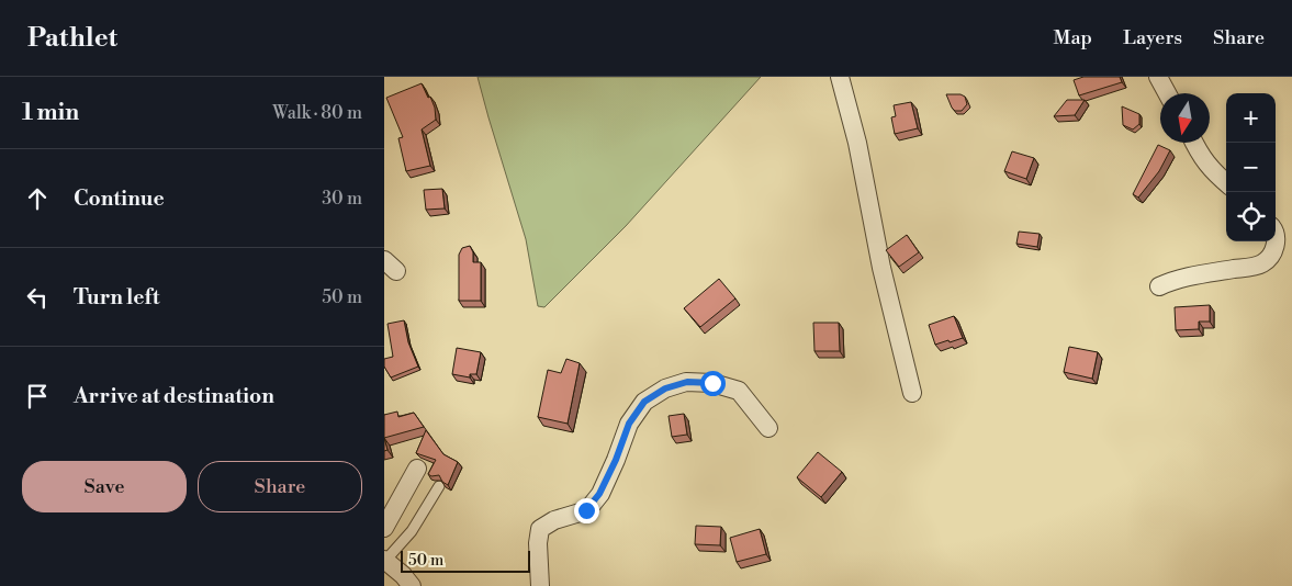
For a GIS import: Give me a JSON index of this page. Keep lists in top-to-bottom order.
{
  "scale_bar": "50 m",
  "north": "bottom",
  "page": {
    "header": "Pathlet",
    "nav": ["Map", "Layers", "Share"],
    "heading": ["1 min", "Walk · 80 m"],
    "map_buttons": ["+", "−"],
    "list": [
      ["Continue", "30 m"],
      ["Turn left", "50 m"],
      "Arrive at destination"
    ],
    "buttons": ["Save", "Share"],
    "scale": "50 m"
  }
}
